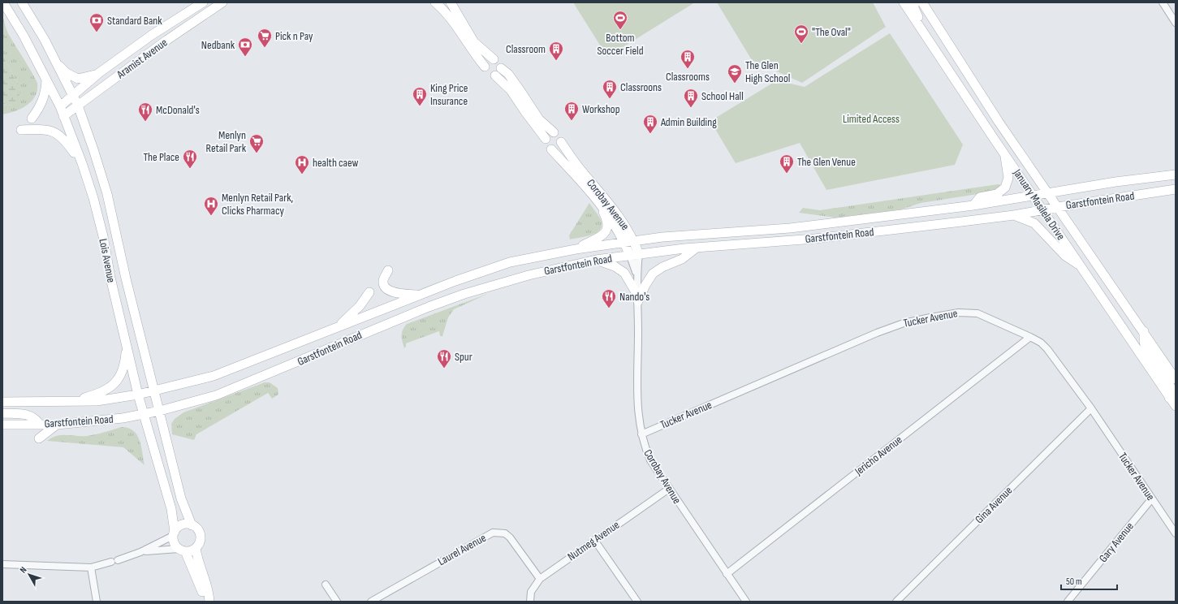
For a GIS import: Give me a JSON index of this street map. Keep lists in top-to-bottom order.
{
  "streets": {
    "main road": [
      "Aramist Avenue",
      "Garstfontein Road",
      "Corobay Avenue",
      "January Masilela Drive",
      "Lois Avenue"
    ],
    "street": [
      "Tucker Avenue",
      "Jericho Avenue",
      "Gina Avenue",
      "Nutmeg Avenue",
      "Gary Avenue",
      "Laurel Avenue"
    ]
  },
  "crossings": [
    ["Aramist Avenue", "Lois Avenue"],
    ["Garstfontein Road", "Corobay Avenue"],
    ["Garstfontein Road", "January Masilela Drive"],
    ["Garstfontein Road", "Lois Avenue"],
    ["Corobay Avenue", "Tucker Avenue"],
    ["Corobay Avenue", "Jericho Avenue"],
    ["Corobay Avenue", "Nutmeg Avenue"],
    ["Tucker Avenue", "Jericho Avenue"],
    ["Tucker Avenue", "Gina Avenue"],
    ["Tucker Avenue", "Gary Avenue"],
    ["Nutmeg Avenue", "Laurel Avenue"]
  ],
  "parks": ["Limited Access"],
  "places": {
    "sports": ["Bottom Soccer Field", "\"The Oval\""],
    "bank": ["Standard Bank", "Nedbank"],
    "supermarket": ["Pick n Pay", "Menlyn Retail Park"],
    "building": [
      "Classroom",
      "Classrooms",
      "Classroons",
      "King Price Insurance",
      "School Hall",
      "Workshop",
      "Admin Building",
      "The Glen Venue"
    ],
    "school or university": ["The Glen High School"],
    "restaurant": [
      "McDonald's",
      "The Place",
      "Nando's",
      "Spur"
    ],
    "hospital": ["health caew", "Menlyn Retail Park, Clicks Pharmacy"]
  },
  "scale_bar": "50 m",
  "north": "top left"
}
